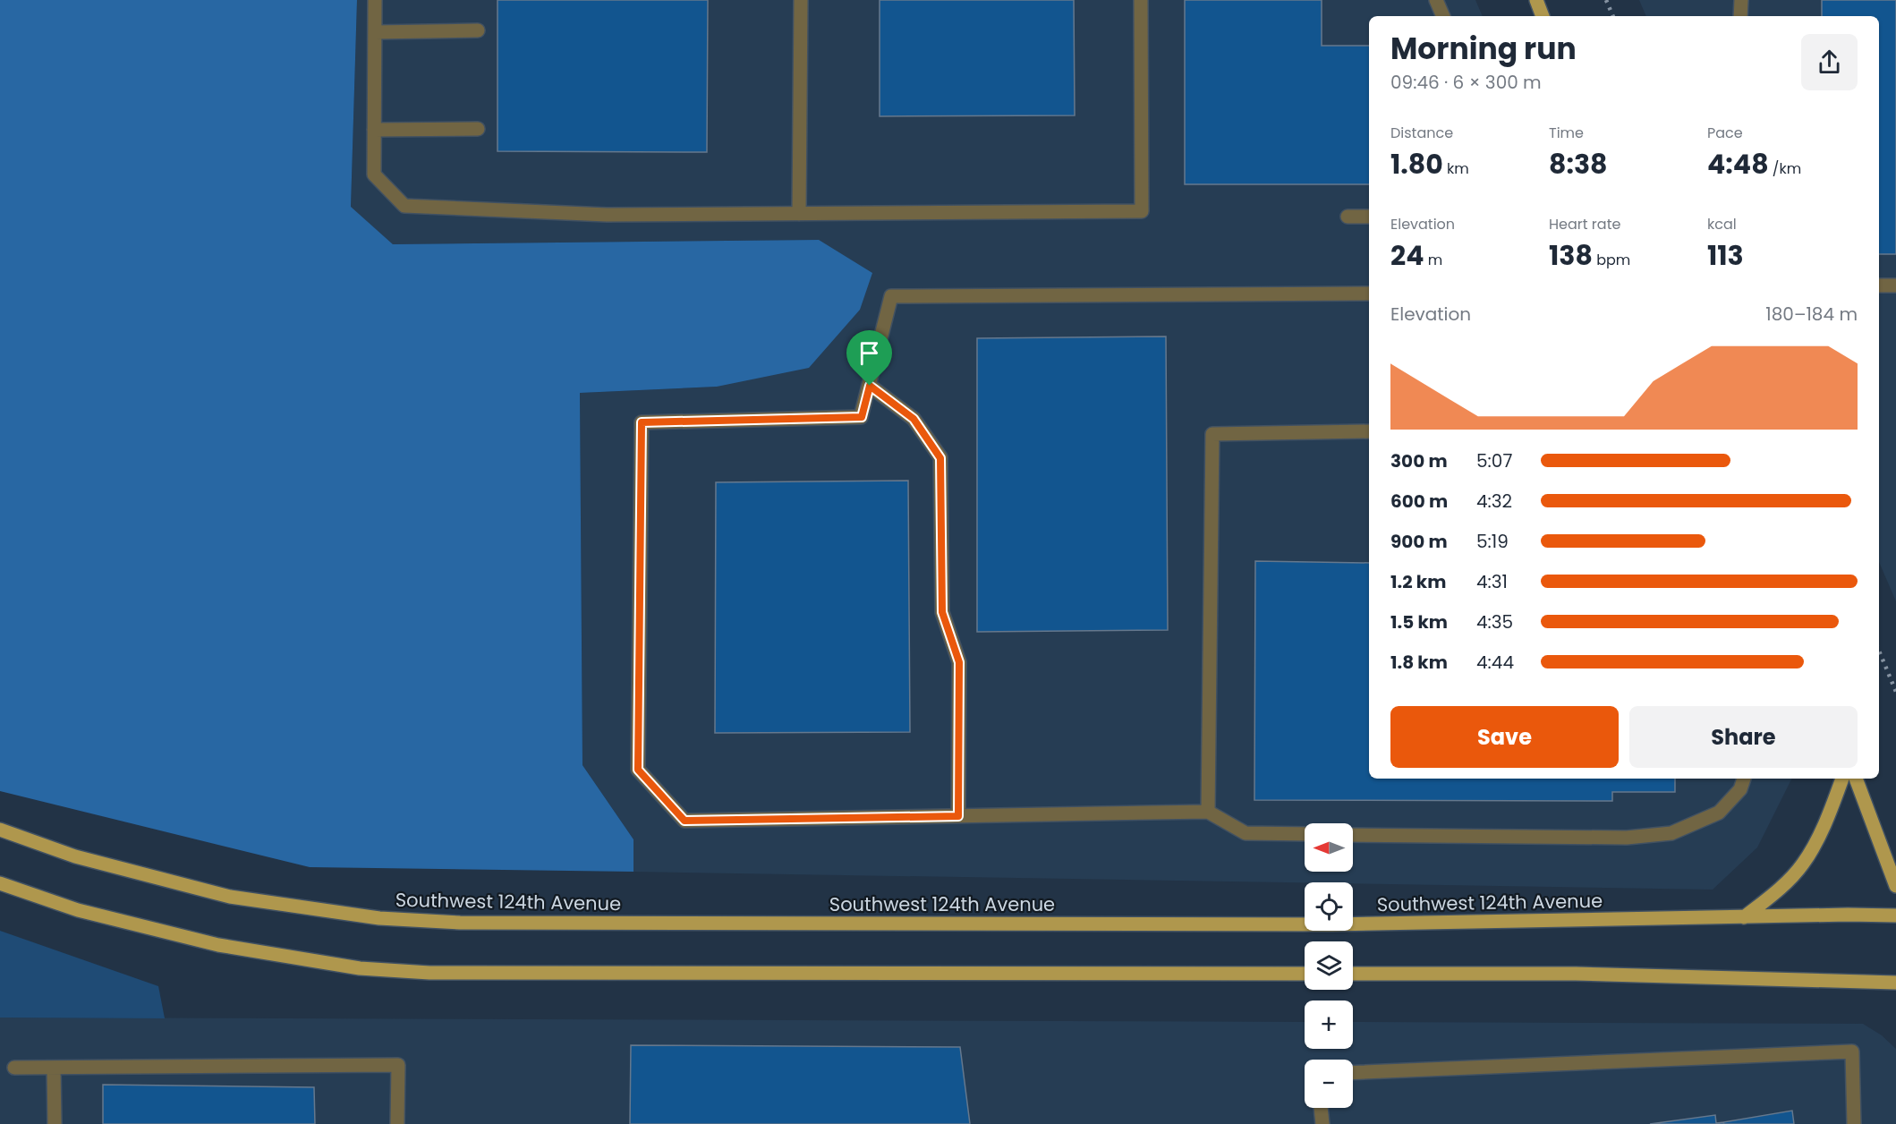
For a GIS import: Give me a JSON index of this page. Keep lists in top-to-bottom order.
{
  "streets": {
    "main road": ["Southwest 124th Avenue"]
  },
  "north": "left",
  "page": {
    "heading": ["Morning run", "09:46 · 6 × 300 m"],
    "stats": [
      ["Distance", "1.80 km"],
      ["Time", "8:38"],
      ["Pace", "4:48 /km"],
      ["Elevation", "24 m"],
      ["Heart rate", "138 bpm"],
      ["kcal", "113"]
    ],
    "chart": ["Elevation", "180–184 m"],
    "list": [
      {
        "name": "300 m",
        "note": "5:07"
      },
      {
        "name": "600 m",
        "note": "4:32"
      },
      {
        "name": "900 m",
        "note": "5:19"
      },
      {
        "name": "1.2 km",
        "note": "4:31"
      },
      {
        "name": "1.5 km",
        "note": "4:35"
      },
      {
        "name": "1.8 km",
        "note": "4:44"
      }
    ],
    "buttons": ["Save", "Share"],
    "map_buttons": ["+", "−"]
  }
}
